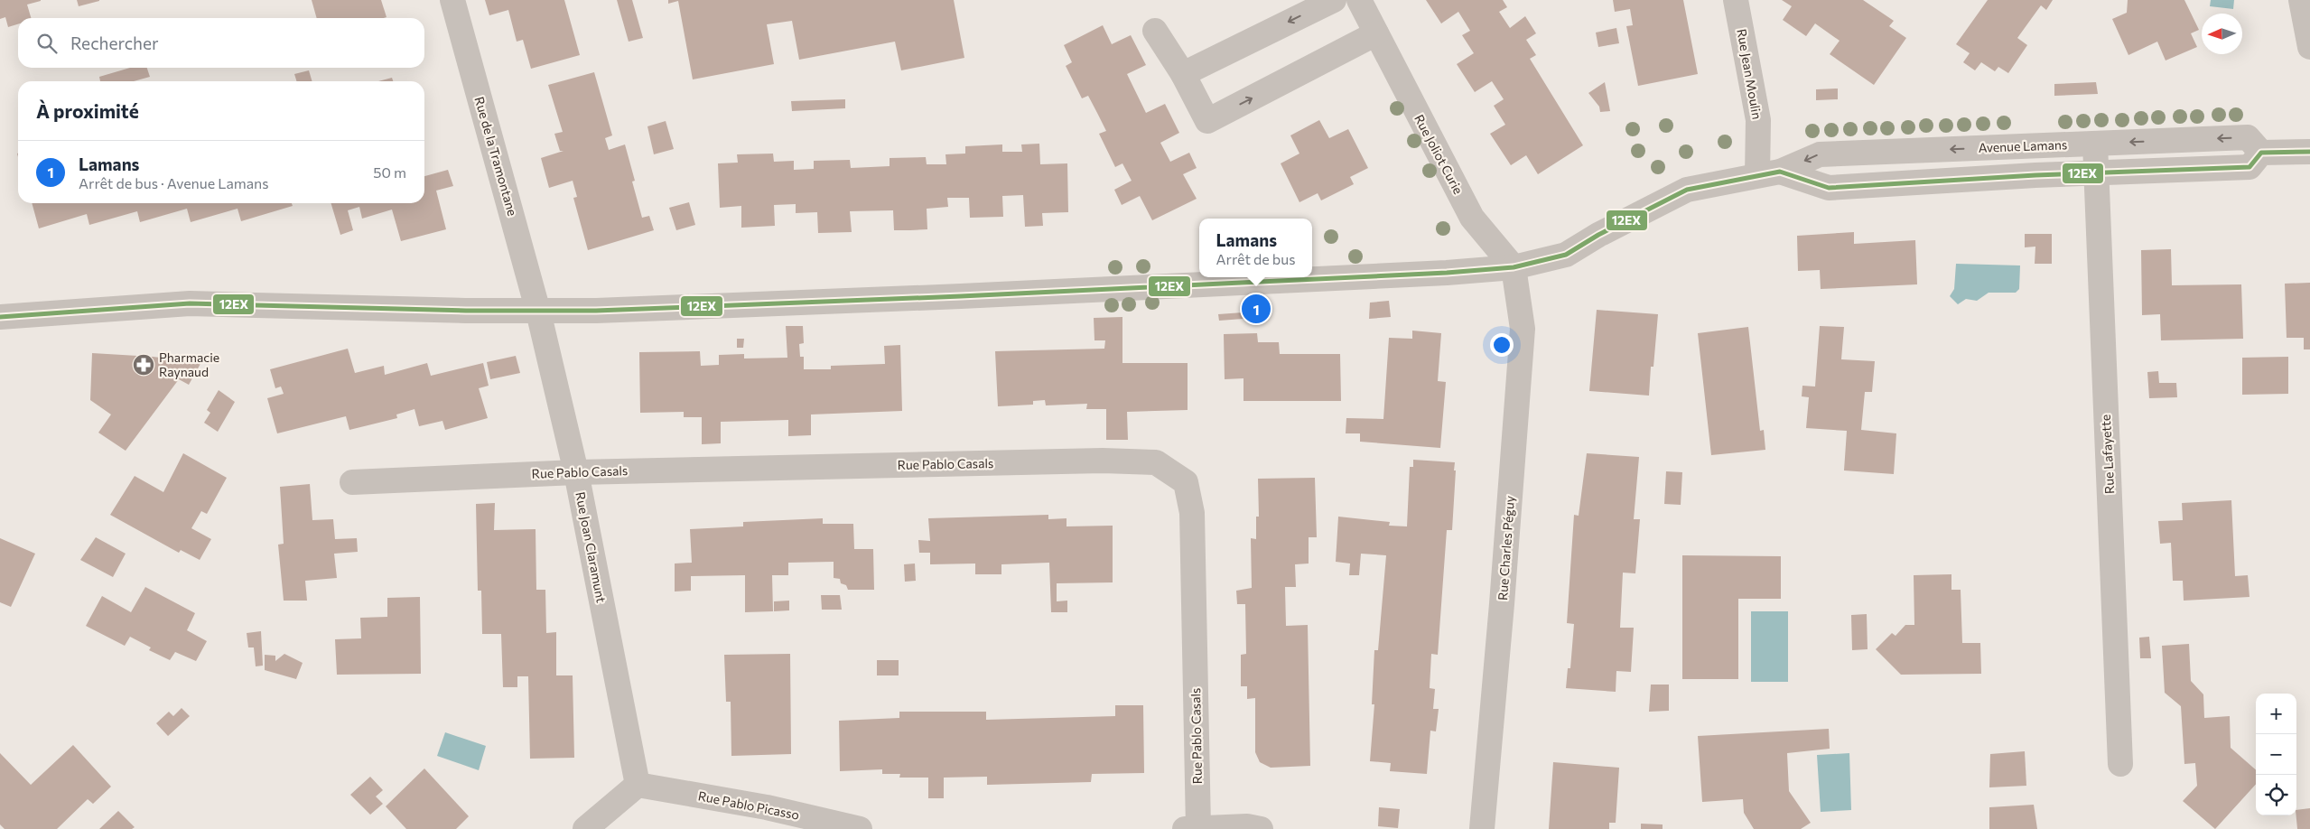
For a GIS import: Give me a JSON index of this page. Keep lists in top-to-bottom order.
{
  "streets": {
    "street": [
      "Rue Jean Moulin",
      "Avenue Lamans",
      "Rue Joliot Curie",
      "Rue de la Tramontane",
      "Rue Lafayette",
      "Rue Pablo Casals",
      "Rue Joan Claramunt",
      "Rue Charles Péguy",
      "Rue Pablo Picasso"
    ]
  },
  "crossings": [
    ["Rue Jean Moulin", "Avenue Lamans"],
    ["Avenue Lamans", "Rue Joliot Curie"],
    ["Avenue Lamans", "Rue de la Tramontane"],
    ["Avenue Lamans", "Rue Lafayette"],
    ["Avenue Lamans", "Rue Joan Claramunt"],
    ["Avenue Lamans", "Rue Charles Péguy"],
    ["Rue Joliot Curie", "Rue Charles Péguy"],
    ["Rue de la Tramontane", "Rue Joan Claramunt"],
    ["Rue Pablo Casals", "Rue Joan Claramunt"],
    ["Rue Joan Claramunt", "Rue Pablo Picasso"]
  ],
  "places": {
    "pharmacy": ["Pharmacie Raynaud"]
  },
  "lines": ["transit line 12EX"],
  "north": "left",
  "page": {
    "search": "Rechercher",
    "heading": "À proximité",
    "list": [
      {
        "mark": "1",
        "name": "Lamans",
        "note": "Arrêt de bus · Avenue Lamans",
        "value": "50 m"
      }
    ],
    "popup": ["Lamans", "Arrêt de bus"],
    "pins": "1",
    "map_buttons": ["+", "−"]
  }
}
